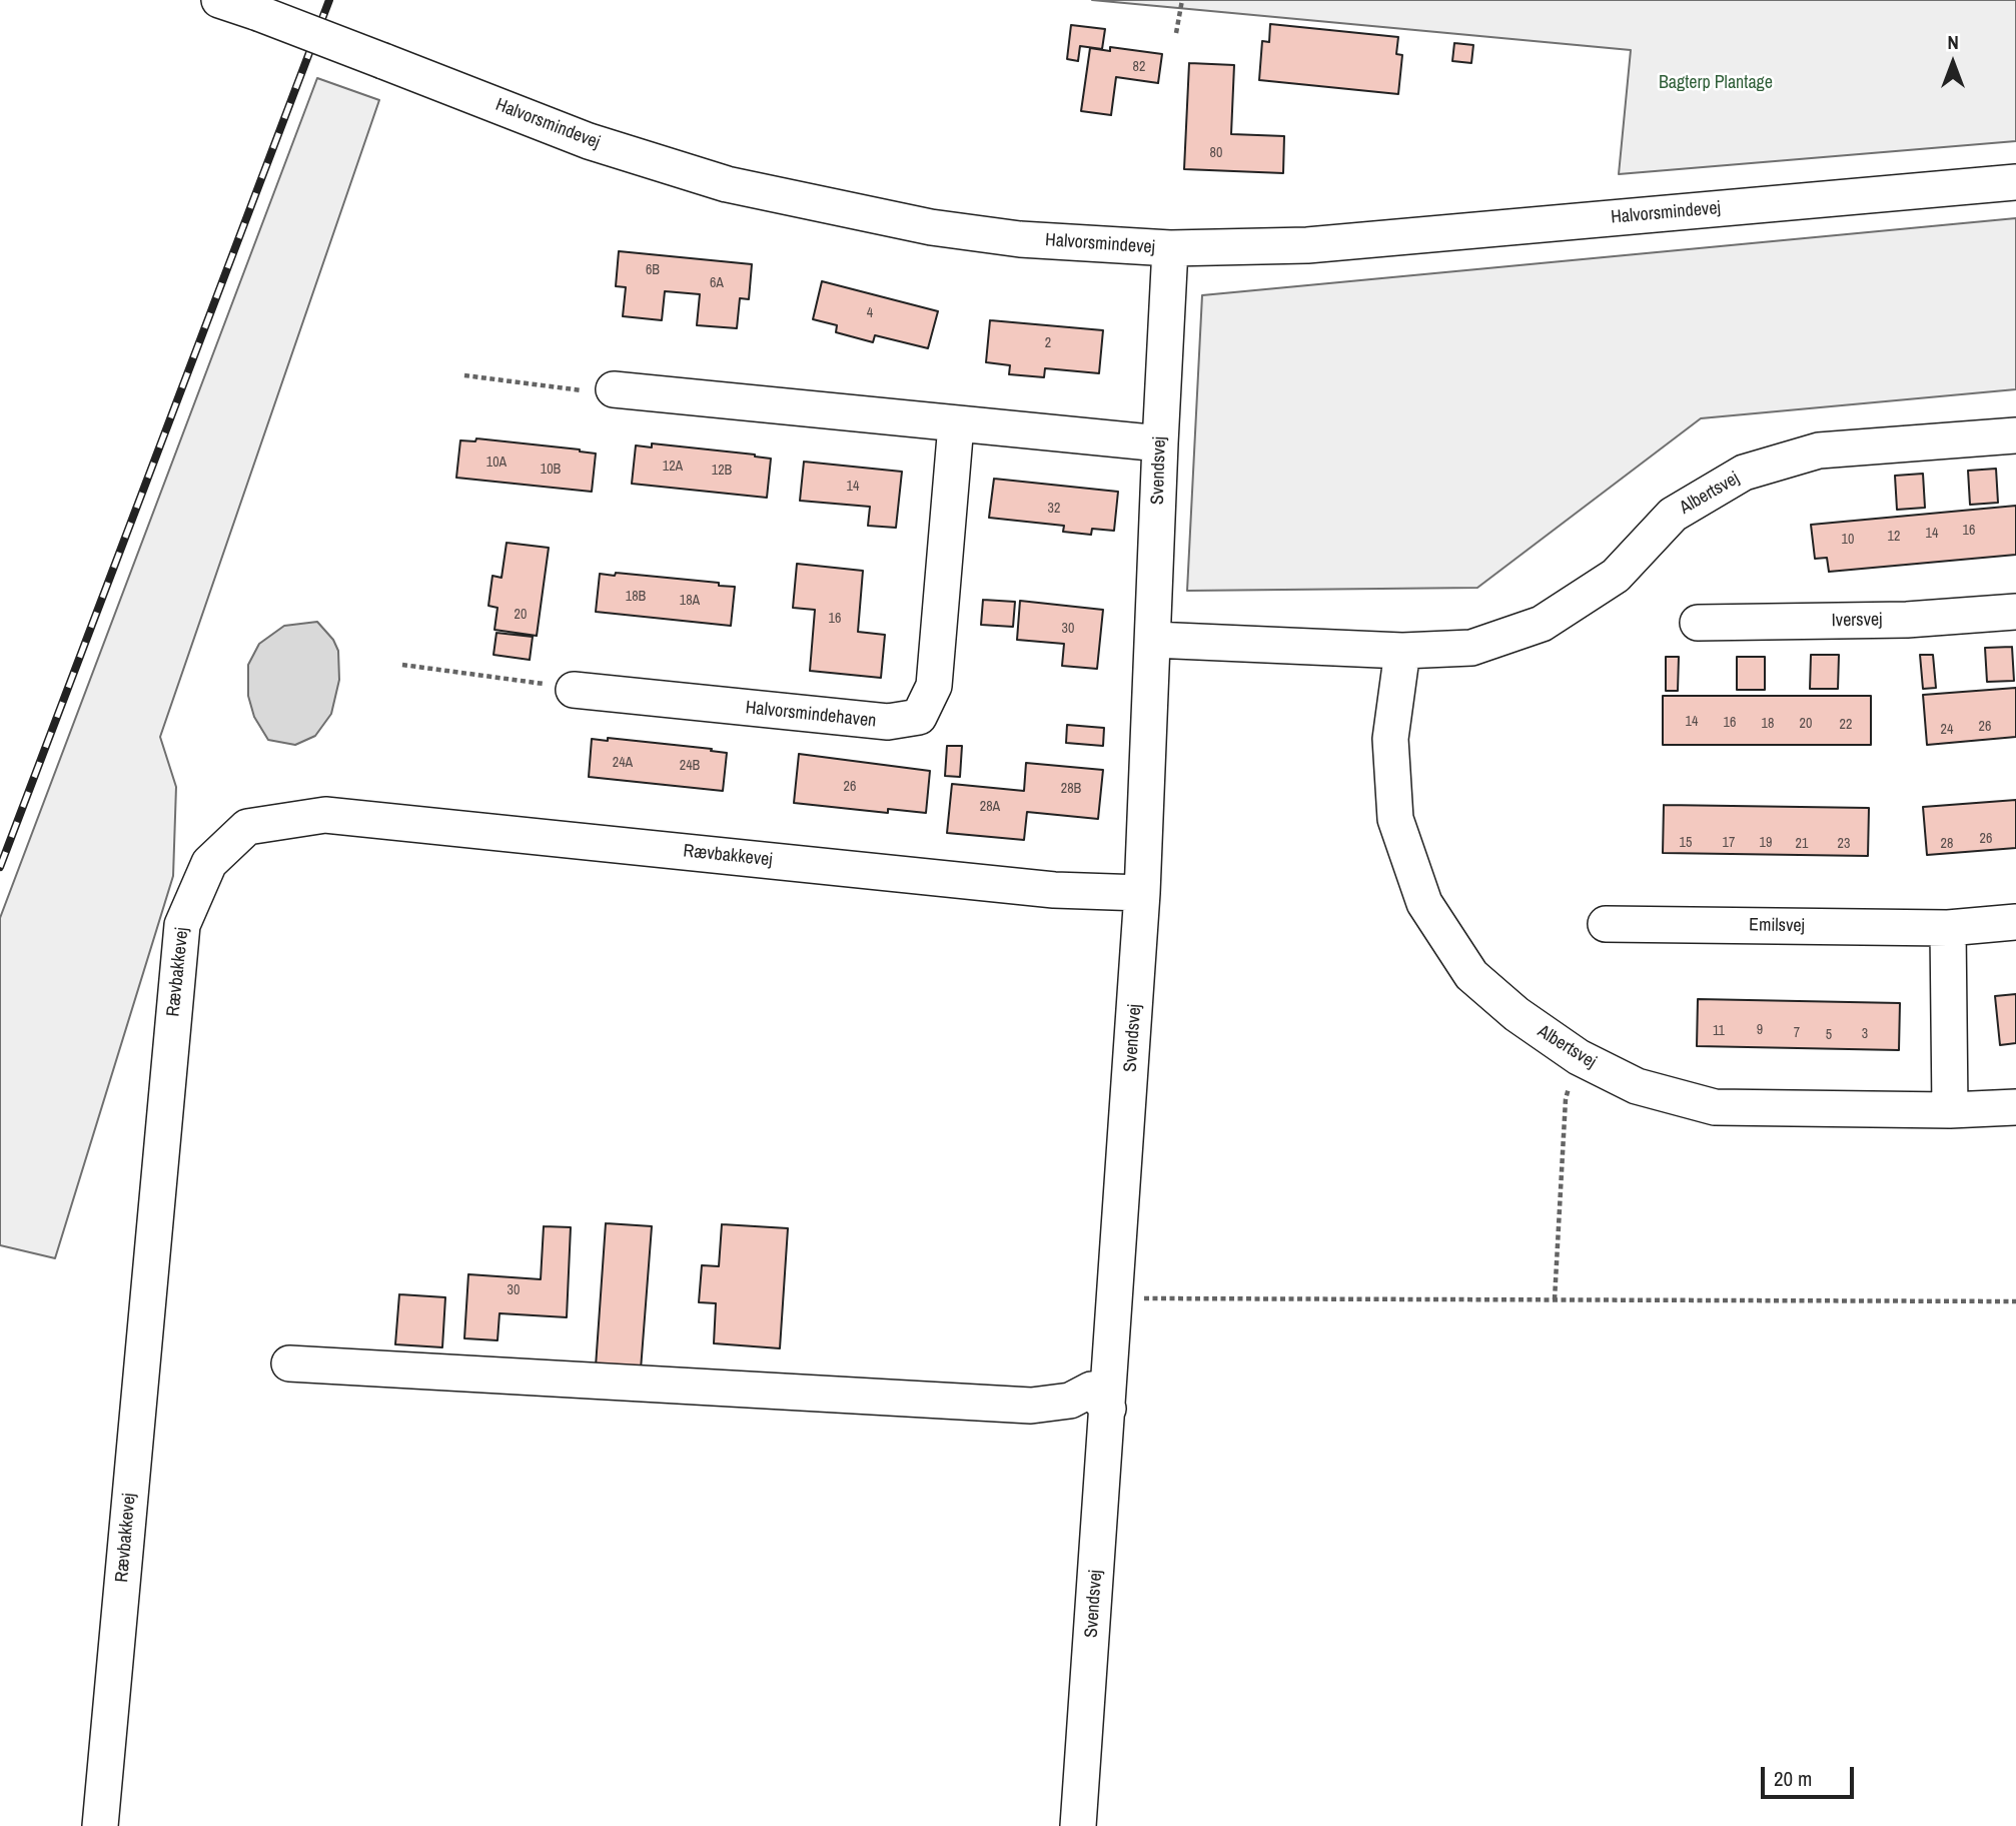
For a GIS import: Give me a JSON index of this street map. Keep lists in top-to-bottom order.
{
  "streets": {
    "street": [
      "Halvorsmindevej",
      "Svendsvej",
      "Albertsvej",
      "Iversvej",
      "Halvorsmindehaven",
      "Rævbakkevej",
      "Emilsvej"
    ]
  },
  "crossings": [
    ["Halvorsmindevej", "Svendsvej"],
    ["Svendsvej", "Albertsvej"],
    ["Svendsvej", "Rævbakkevej"]
  ],
  "parks": ["Bagterp Plantage"],
  "house_numbers": [
    "82",
    "80",
    "6B",
    "6A",
    "4",
    "2",
    "10A",
    "12A",
    "10B",
    "12B",
    "14",
    "32",
    "16",
    "14",
    "12",
    "10",
    "18B",
    "18A",
    "20",
    "16",
    "30",
    "14",
    "16",
    "18",
    "20",
    "22",
    "26",
    "24",
    "24A",
    "24B",
    "26",
    "28B",
    "28A",
    "26",
    "15",
    "17",
    "19",
    "21",
    "23",
    "28",
    "9",
    "11",
    "7",
    "3",
    "5",
    "30"
  ],
  "scale_bar": "20 m",
  "north": "top"
}
